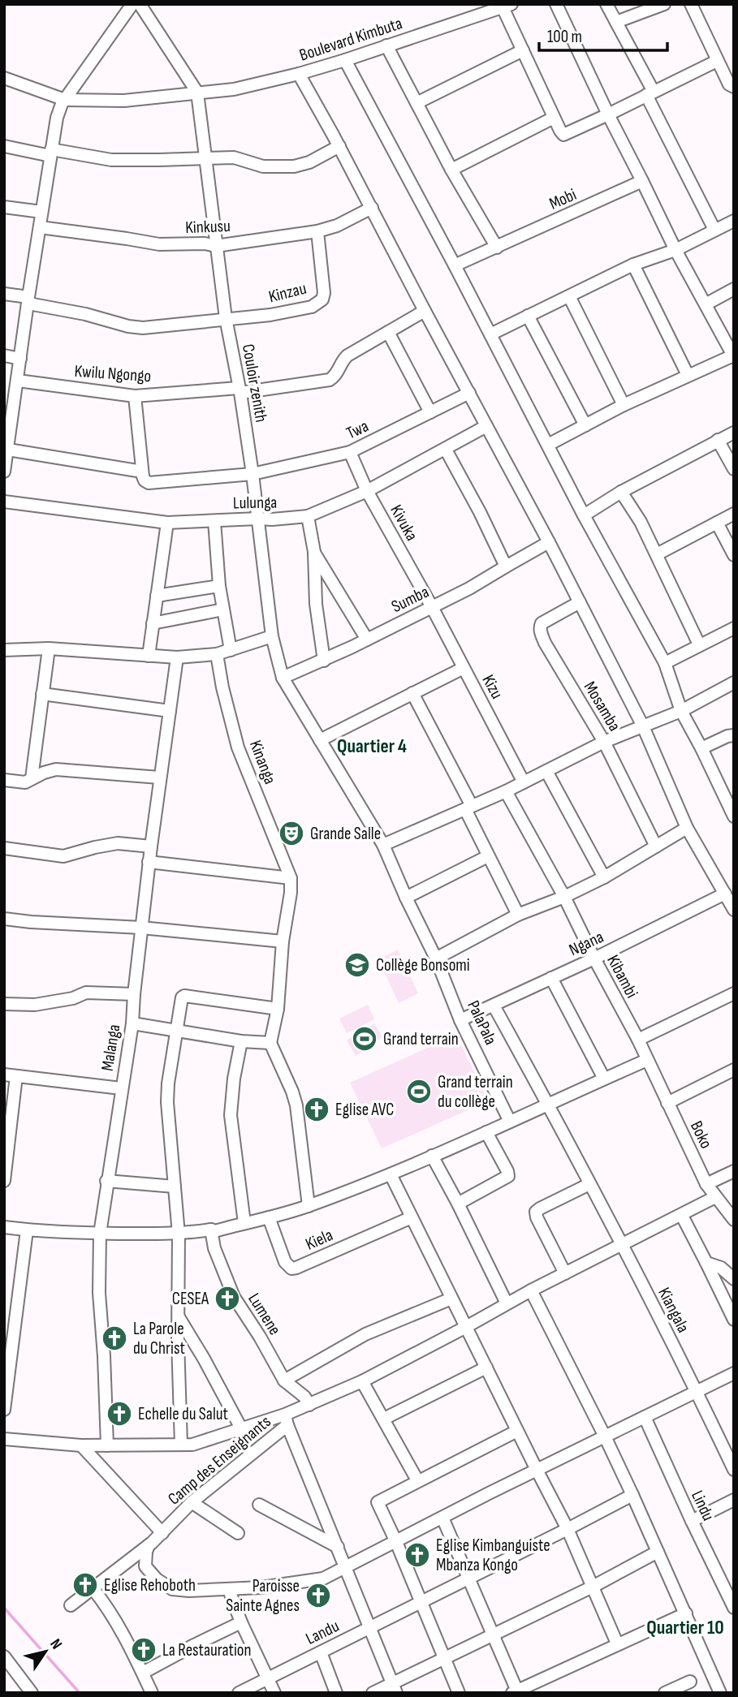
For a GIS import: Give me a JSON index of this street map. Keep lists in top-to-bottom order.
{
  "streets": {
    "street": [
      "Boulevard Kimbuta",
      "Mobi",
      "Kinkusu",
      "Kinzau",
      "Kwilu Ngongo",
      "Couloir zenith",
      "Twa",
      "Lulunga",
      "Kivuka",
      "Sumba",
      "Kizu",
      "Mosamba",
      "Kinanga",
      "Ngana",
      "Kibambi",
      "PalaPala",
      "Malanga",
      "Boko",
      "Kiela",
      "Kiangala",
      "Lumene",
      "Camp des Enseignants",
      "Lindu",
      "Landu"
    ]
  },
  "crossings": [
    ["Boulevard Kimbuta", "Couloir zenith"],
    ["Kinkusu", "Kinzau"],
    ["Kinkusu", "Couloir zenith"],
    ["Kinzau", "Couloir zenith"],
    ["Kwilu Ngongo", "Couloir zenith"],
    ["Couloir zenith", "Twa"],
    ["Couloir zenith", "Lulunga"],
    ["Couloir zenith", "Sumba"],
    ["Twa", "Kivuka"],
    ["Lulunga", "Kivuka"],
    ["Kivuka", "Sumba"],
    ["Kivuka", "Kizu"],
    ["Sumba", "Kizu"],
    ["Ngana", "Kibambi"],
    ["Ngana", "PalaPala"],
    ["Kibambi", "Boko"],
    ["Camp des Enseignants", "Landu"]
  ],
  "districts": ["Quartier 4", "Quartier 10"],
  "places": {
    "theatre": ["Grande Salle"],
    "school or university": ["Collège Bonsomi"],
    "sports": ["Grand terrain", "Grand terrain du collège"],
    "church": [
      "Eglise AVC",
      "CESEA",
      "La Parole du Christ",
      "Echelle du Salut",
      "Eglise Kimbanguiste Mbanza Kongo",
      "Eglise Rehoboth",
      "Paroisse Sainte Agnes",
      "La Restauration"
    ]
  },
  "scale_bar": "100 m",
  "north": "top right"
}
